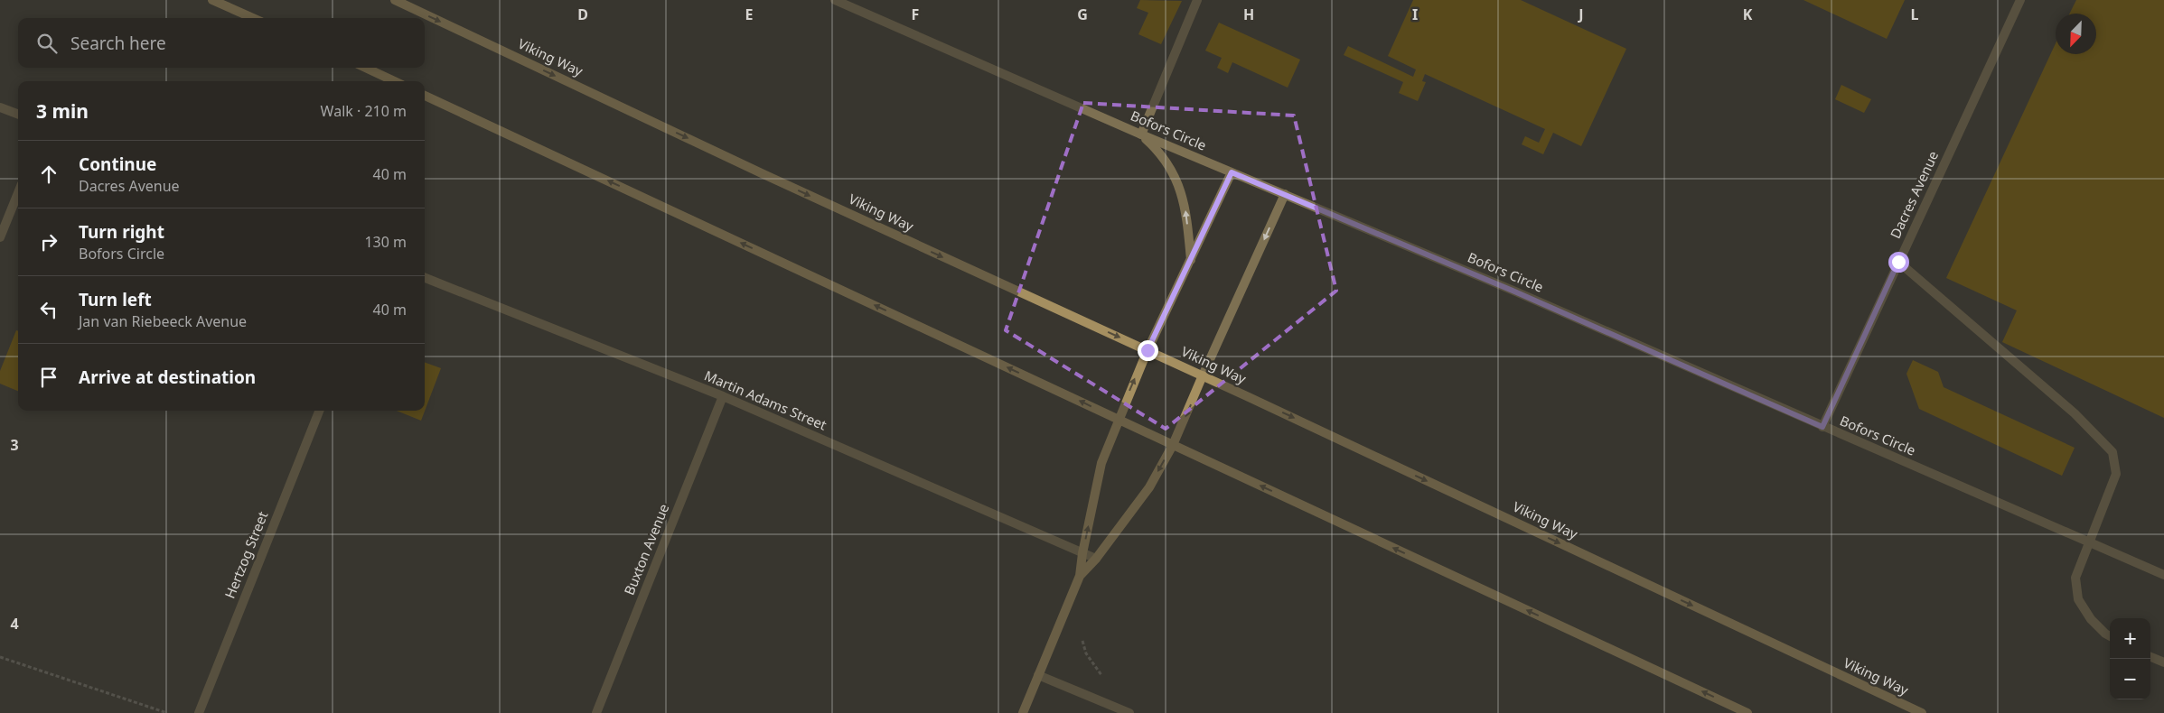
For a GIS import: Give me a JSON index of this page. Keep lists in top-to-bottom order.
{
  "streets": {
    "main road": ["Viking Way"],
    "street": [
      "Bofors Circle",
      "Dacres Avenue",
      "Martin Adams Street",
      "Buxton Avenue",
      "Hertzog Street"
    ]
  },
  "crossings": [
    ["Bofors Circle", "Dacres Avenue"],
    ["Martin Adams Street", "Buxton Avenue"]
  ],
  "north": "bottom left",
  "page": {
    "search": "Search here",
    "heading": ["3 min", "Walk · 210 m"],
    "list": [
      ["Continue", "Dacres Avenue", "40 m"],
      ["Turn right", "Bofors Circle", "130 m"],
      ["Turn left", "Jan van Riebeeck Avenue", "40 m"],
      "Arrive at destination"
    ],
    "map_buttons": ["+", "−"]
  },
  "grid": {
    "columns": [
      "D",
      "E",
      "F",
      "G",
      "H",
      "I",
      "J",
      "K",
      "L"
    ],
    "rows": ["3", "4"]
  }
}
